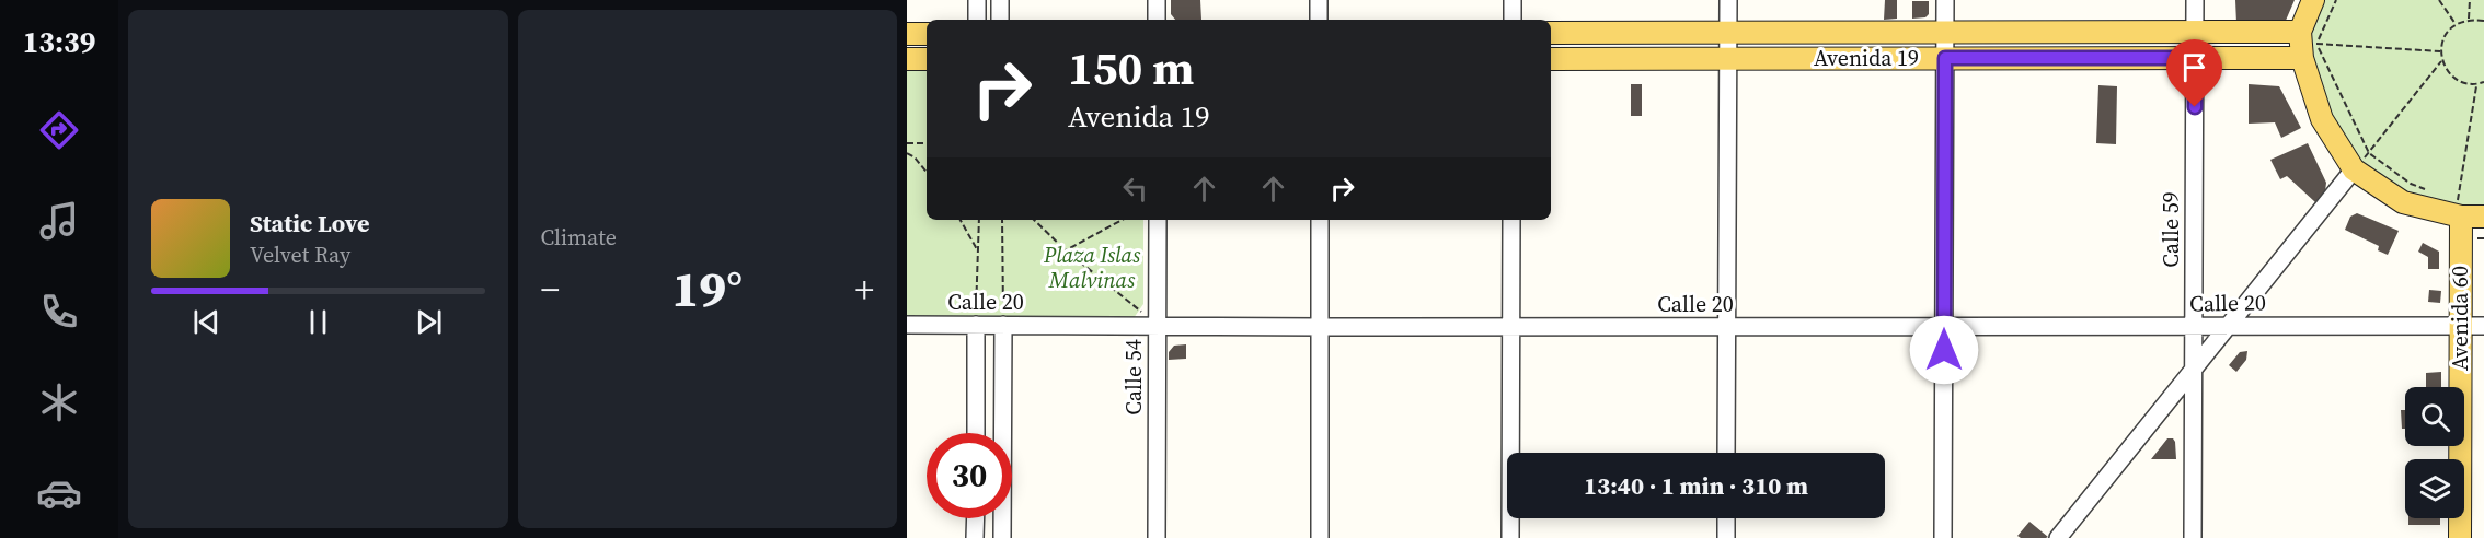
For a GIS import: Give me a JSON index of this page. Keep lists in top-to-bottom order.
{
  "streets": {
    "main road": ["Avenida 19", "Avenida 60"],
    "street": ["Calle 59", "Calle 20", "Calle 54"]
  },
  "crossings": [
    ["Avenida 19", "Calle 59"],
    ["Calle 59", "Calle 20"],
    ["Calle 20", "Avenida 60"],
    ["Calle 20", "Calle 54"]
  ],
  "parks": ["Plaza Islas Malvinas"],
  "page": {
    "tabs": "13:39",
    "tile": "Climate",
    "turn": ["150 m", "Avenida 19"],
    "song": ["Static Love", "Velvet Ray"],
    "heat": ["−", "19°", "+"],
    "limit": "30",
    "trip": "13:40 · 1 min · 310 m"
  }
}
